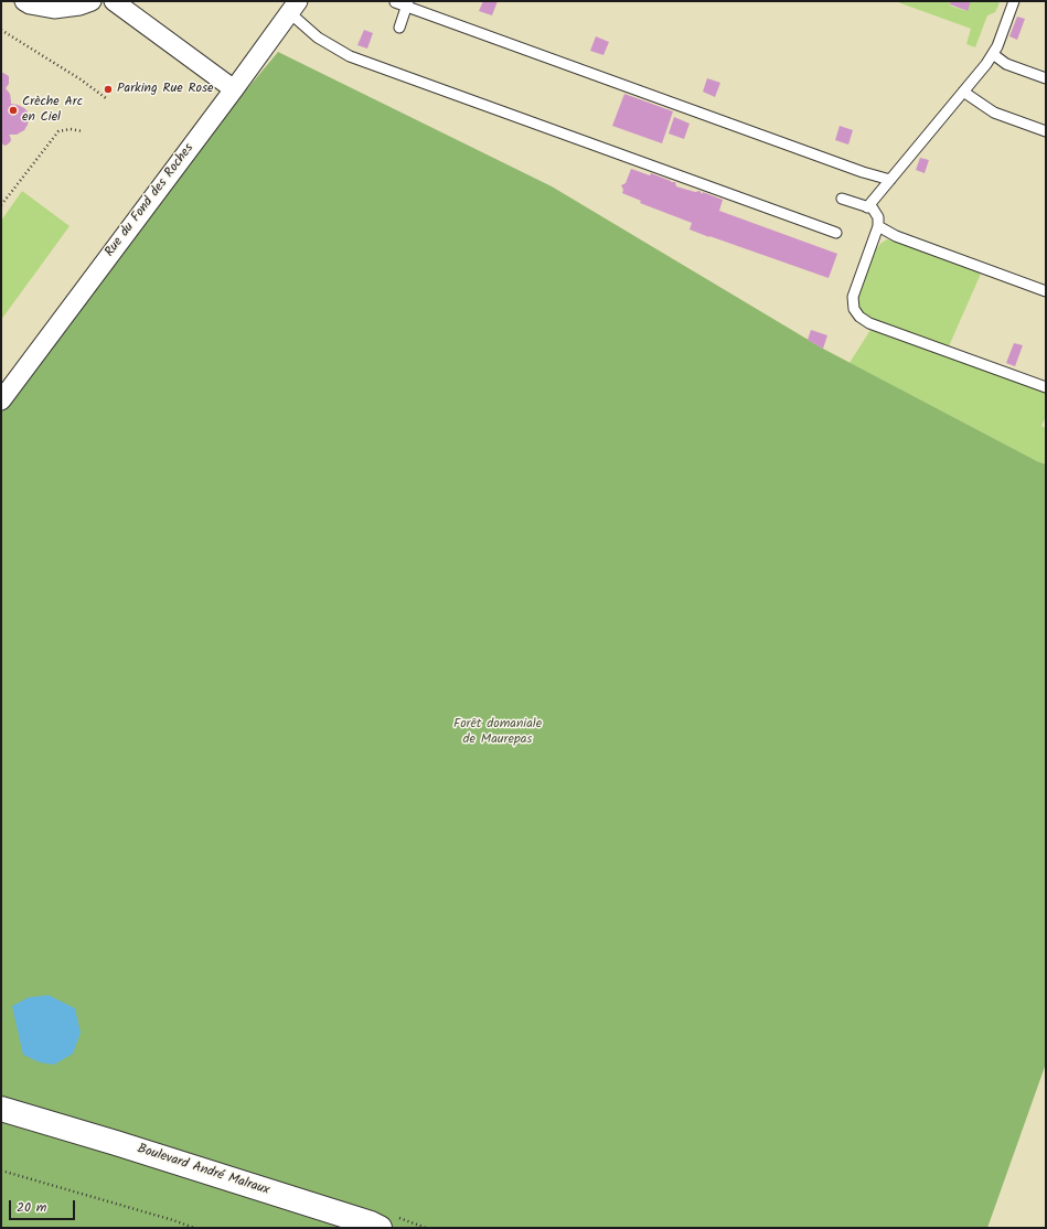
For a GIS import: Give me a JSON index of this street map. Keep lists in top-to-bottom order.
{
  "streets": {
    "street": ["Rue du Fond des Roches", "Boulevard André Malraux"]
  },
  "parks": ["Forêt domaniale de Maurepas"],
  "places": ["Parking Rue Rose", "Crèche Arc en Ciel"],
  "scale_bar": "20 m"
}
